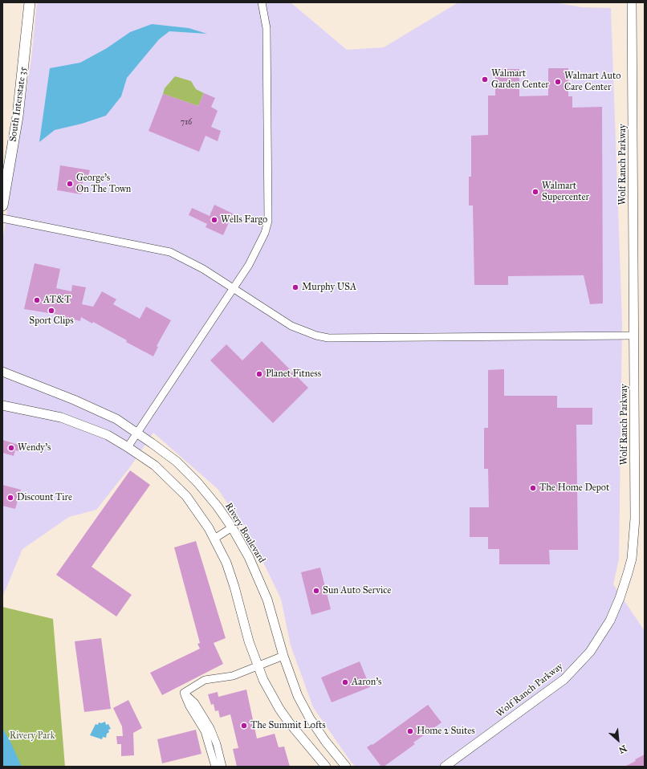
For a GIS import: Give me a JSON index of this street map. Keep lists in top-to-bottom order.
{
  "streets": {
    "main road": ["South Interstate 35"],
    "street": ["Wolf Ranch Parkway", "Rivery Boulevard"]
  },
  "parks": ["Rivery Park"],
  "places": [
    "Walmart Garden Center",
    "Walmart Auto Care Center",
    "George's On The Town",
    "Walmart Supercenter",
    "Wells Fargo",
    "Murphy USA",
    "AT&T",
    "Sport Clips",
    "Planet Fitness",
    "Wendy's",
    "The Home Depot",
    "Discount Tire",
    "Sun Auto Service",
    "Aaron's",
    "The Summit Lofts",
    "Home 2 Suites"
  ],
  "house_numbers": ["716"],
  "north": "bottom right"
}
